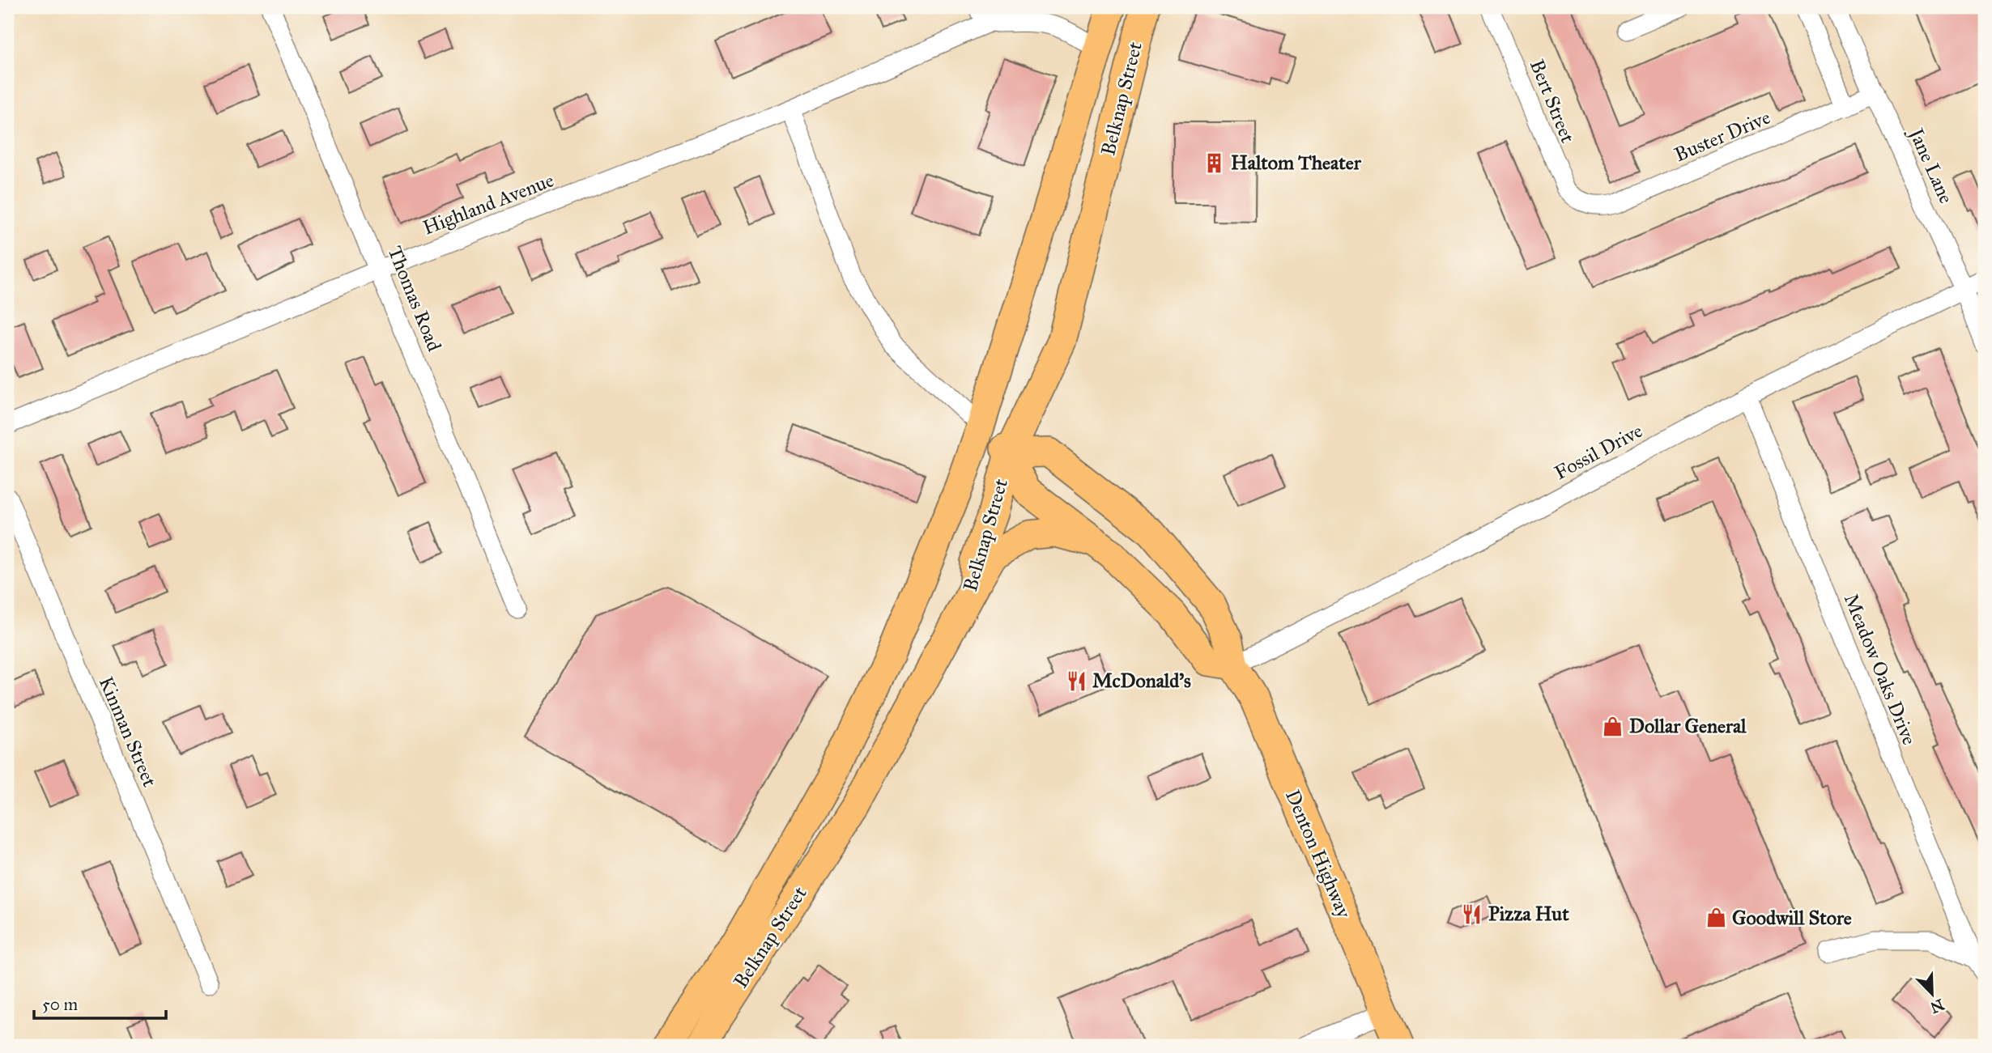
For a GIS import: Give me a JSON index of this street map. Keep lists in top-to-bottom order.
{
  "streets": {
    "main road": ["Belknap Street", "Denton Highway"],
    "street": [
      "Bert Street",
      "Buster Drive",
      "Jane Lane",
      "Highland Avenue",
      "Thomas Road",
      "Fossil Drive",
      "Meadow Oaks Drive",
      "Kinman Street"
    ]
  },
  "crossings": [
    ["Belknap Street", "Denton Highway"],
    ["Bert Street", "Buster Drive"],
    ["Buster Drive", "Jane Lane"],
    ["Jane Lane", "Fossil Drive"],
    ["Highland Avenue", "Thomas Road"],
    ["Fossil Drive", "Meadow Oaks Drive"],
    ["Fossil Drive", "Denton Highway"]
  ],
  "places": {
    "building": ["Haltom Theater"],
    "restaurant": ["McDonald's", "Pizza Hut"],
    "shop": ["Dollar General", "Goodwill Store"]
  },
  "scale_bar": "50 m",
  "north": "bottom right"
}
